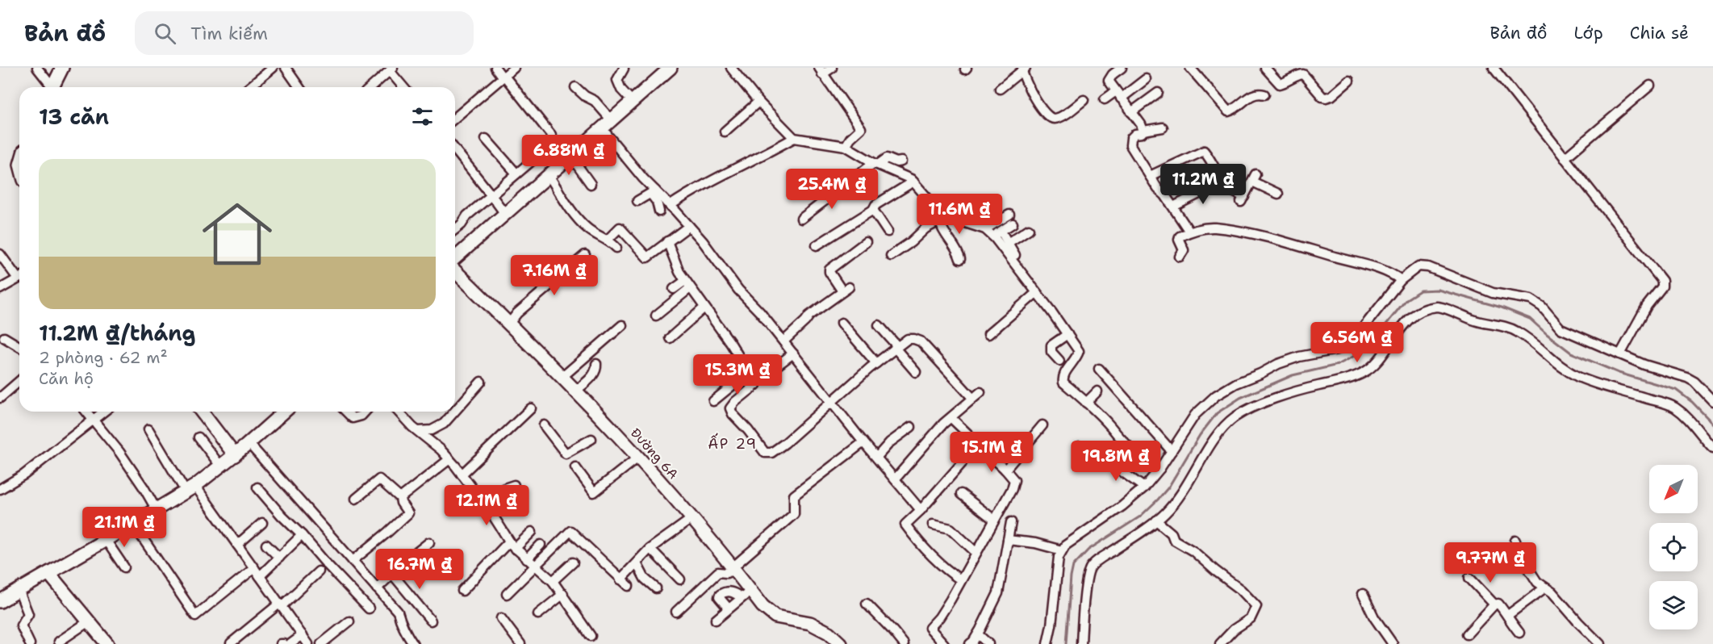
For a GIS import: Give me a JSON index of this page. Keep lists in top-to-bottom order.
{
  "streets": {
    "street": ["Đường 6A"]
  },
  "districts": ["ẤP 29"],
  "north": "bottom left",
  "page": {
    "header": "Bản đồ",
    "search": "Tìm kiếm",
    "nav": ["Bản đồ", "Lớp", "Chia sẻ"],
    "heading": "13 căn",
    "price": [
      "6.88M ₫",
      "11.2M ₫",
      "25.4M ₫",
      "11.6M ₫",
      "7.16M ₫",
      "6.56M ₫",
      "15.3M ₫",
      "15.1M ₫",
      "19.8M ₫",
      "12.1M ₫",
      "21.1M ₫",
      "9.77M ₫",
      "16.7M ₫"
    ],
    "list": [
      {
        "name": "11.2M ₫/tháng",
        "note": "2 phòng · 62 m² · Căn hộ"
      }
    ]
  }
}
